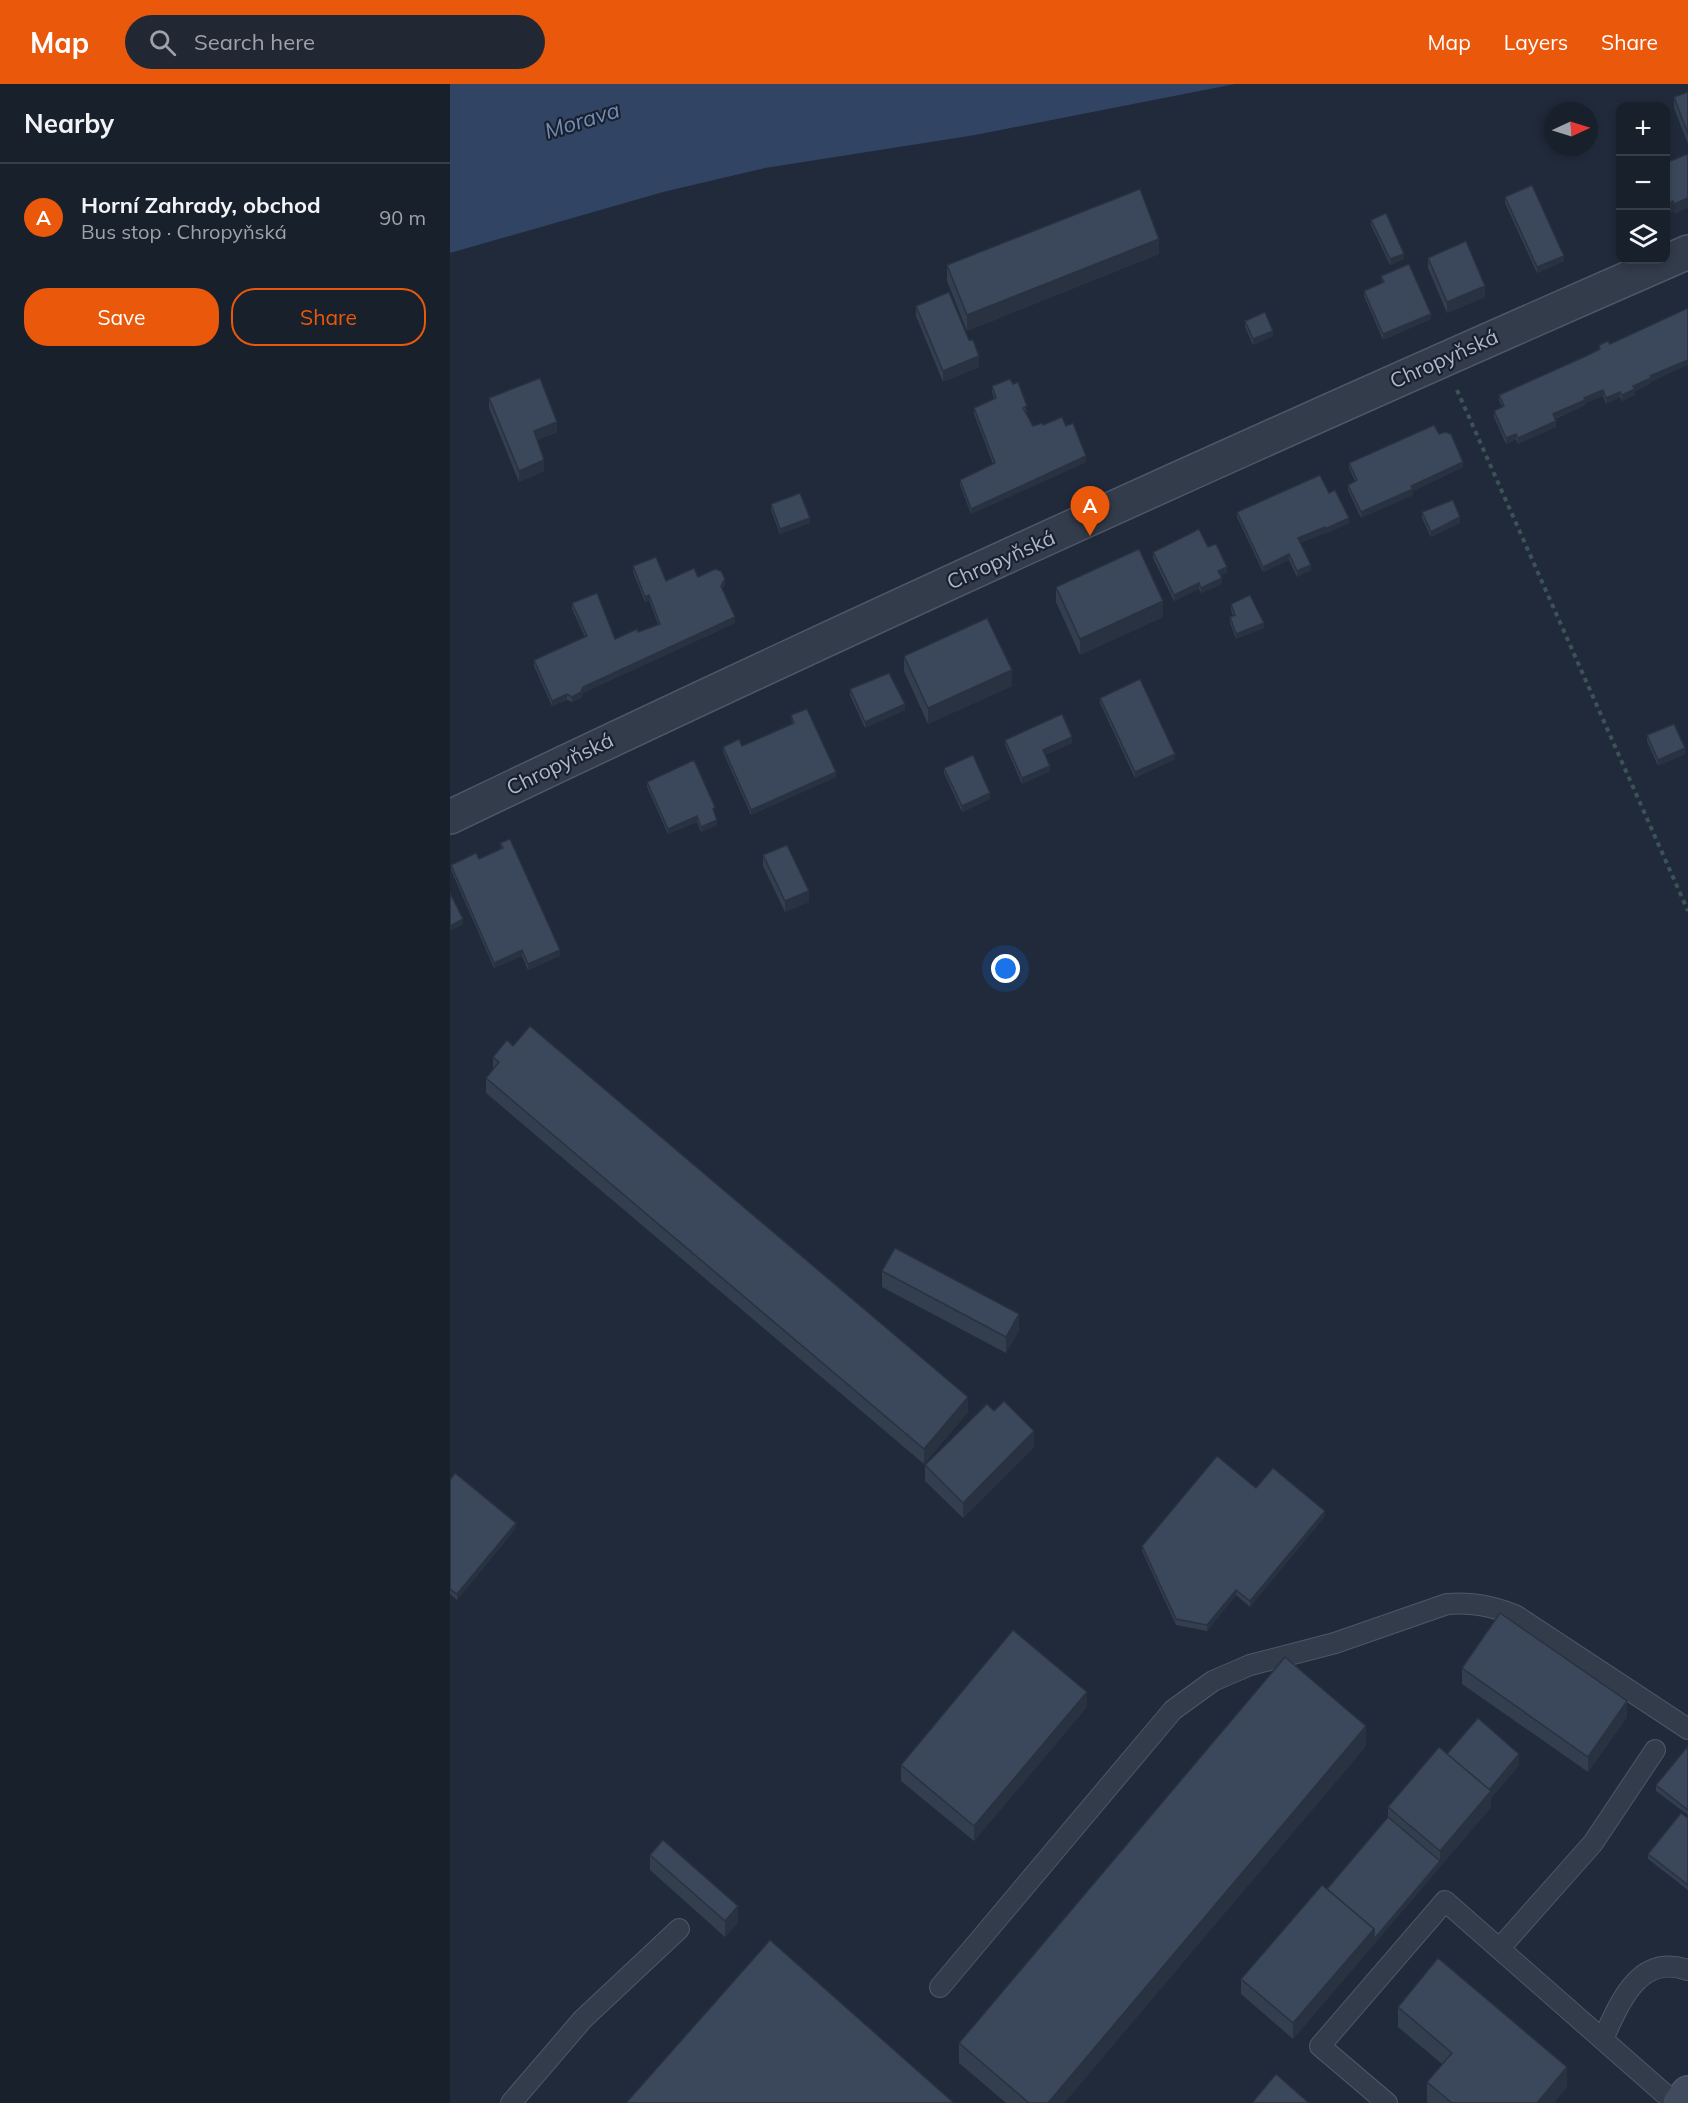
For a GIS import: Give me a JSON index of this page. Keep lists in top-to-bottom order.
{
  "streets": {
    "street": ["Chropyňská"]
  },
  "water": ["Morava"],
  "north": "right",
  "page": {
    "header": "Map",
    "search": "Search here",
    "nav": ["Map", "Layers", "Share"],
    "heading": "Nearby",
    "map_buttons": ["+", "−"],
    "list": [
      {
        "mark": "A",
        "name": "Horní Zahrady, obchod",
        "note": "Bus stop · Chropyňská",
        "value": "90 m"
      }
    ],
    "buttons": ["Save", "Share"],
    "pins": "A"
  }
}
